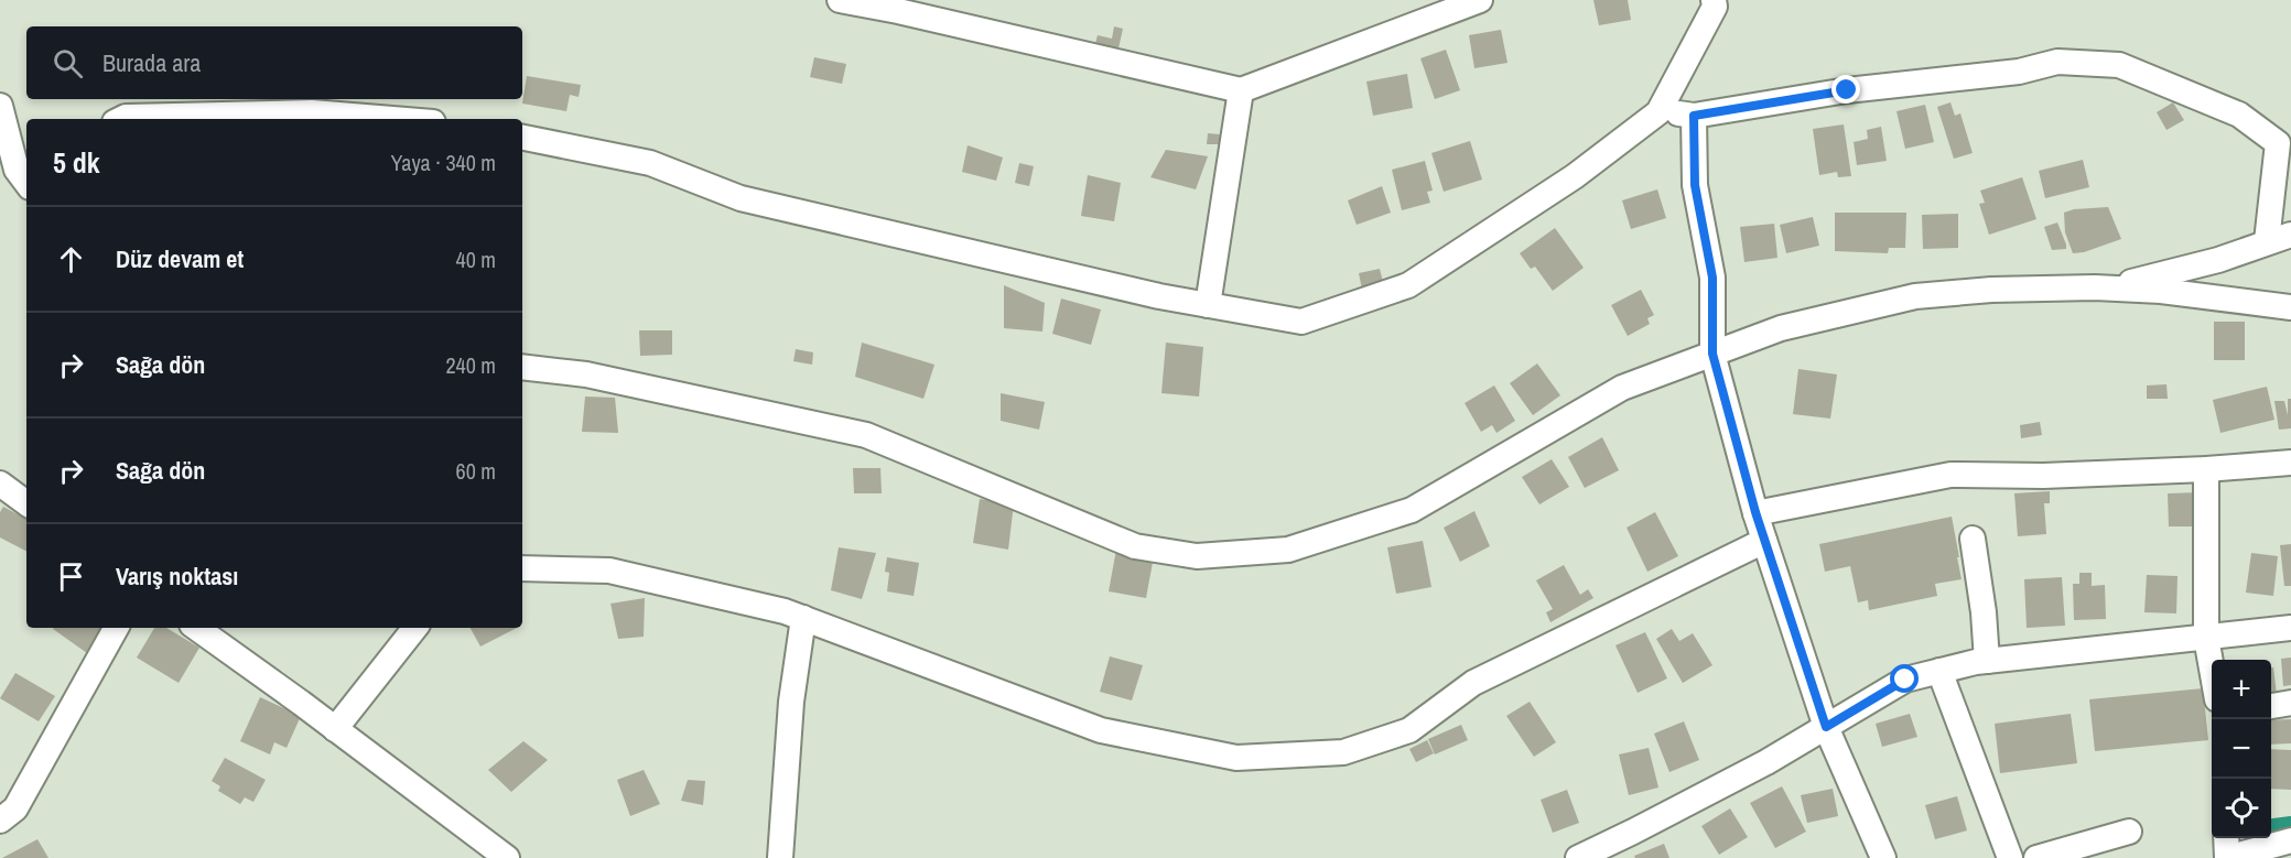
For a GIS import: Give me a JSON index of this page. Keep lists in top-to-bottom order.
{
  "page": {
    "search": "Burada ara",
    "heading": ["5 dk", "Yaya · 340 m"],
    "list": [
      ["Düz devam et", "40 m"],
      ["Sağa dön", "240 m"],
      ["Sağa dön", "60 m"],
      "Varış noktası"
    ],
    "map_buttons": ["+", "−"]
  }
}
